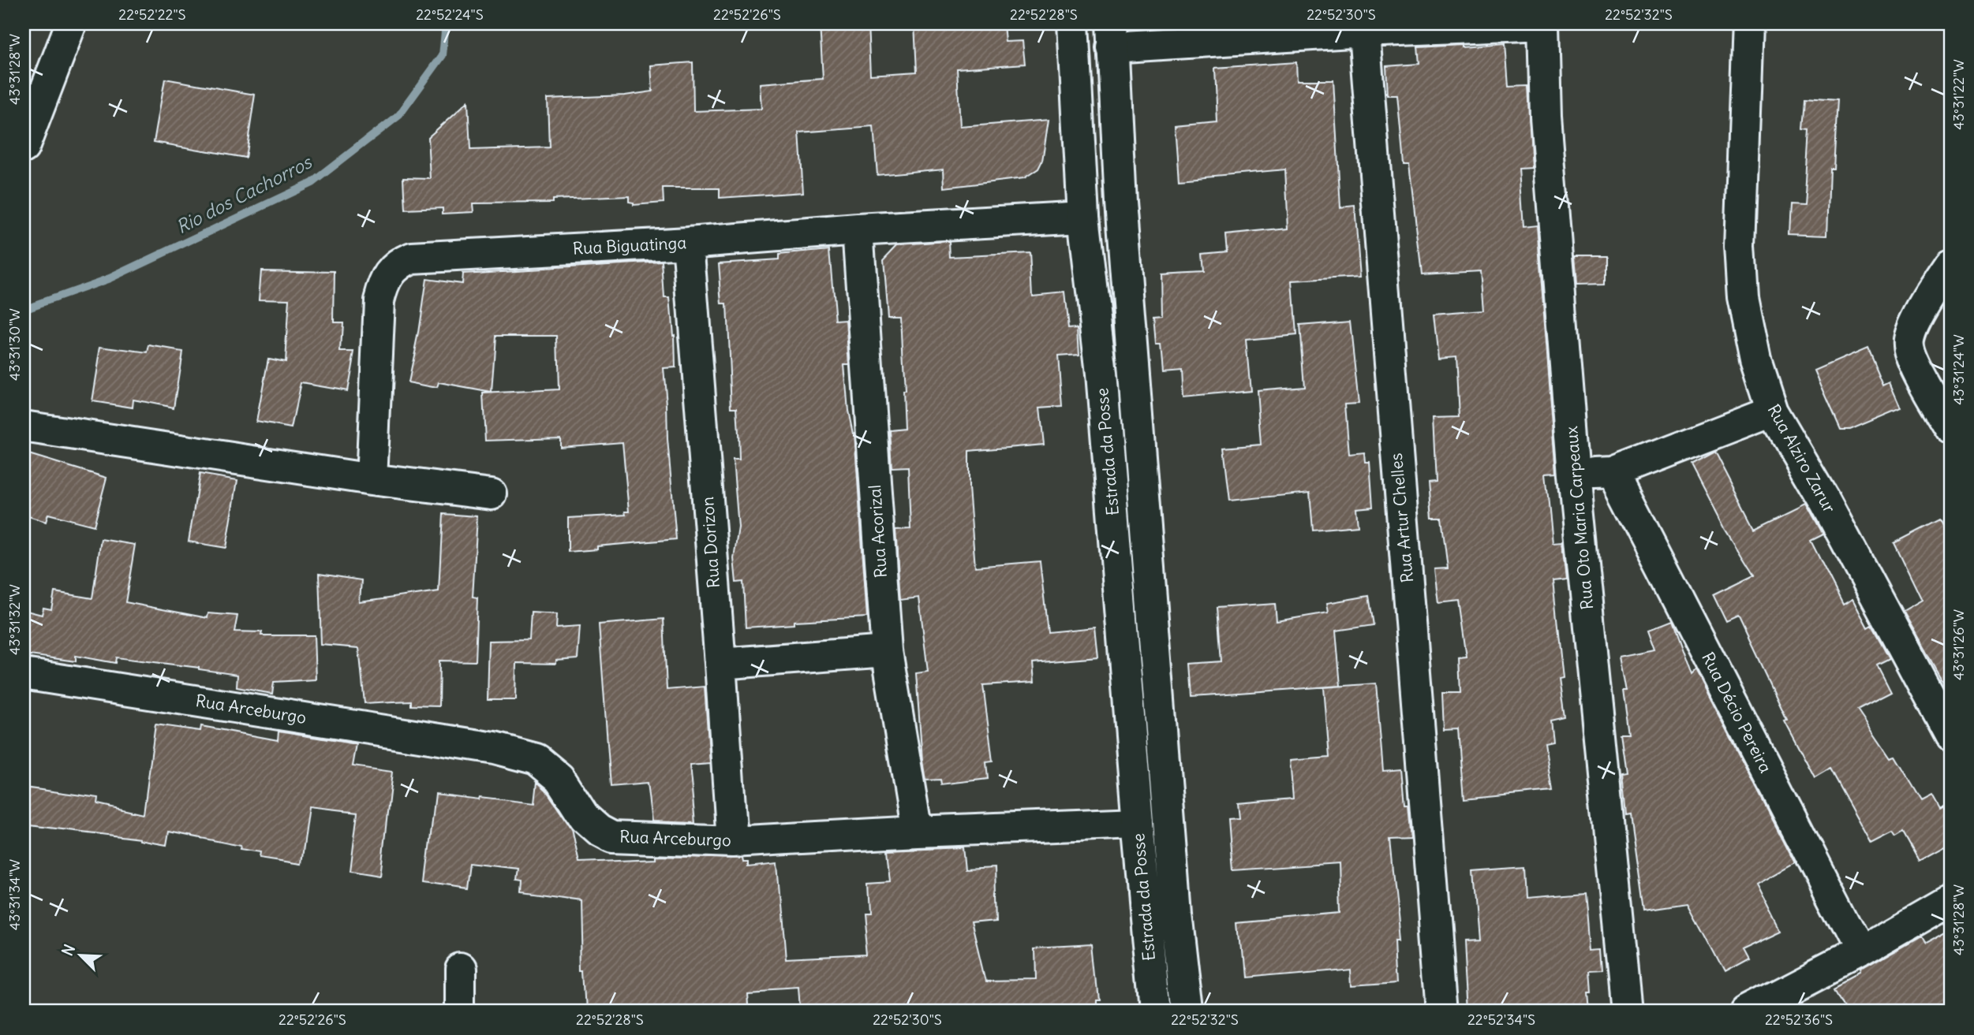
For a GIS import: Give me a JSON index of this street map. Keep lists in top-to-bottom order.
{
  "streets": {
    "street": [
      "Rua Biguatinga",
      "Estrada da Posse",
      "Rua Alziro Zarur",
      "Rua Artur Chelles",
      "Rua Oto Maria Carpeaux",
      "Rua Acorizal",
      "Rua Dorizon",
      "Rua Arceburgo",
      "Rua Décio Pereira"
    ]
  },
  "crossings": [
    ["Rua Biguatinga", "Estrada da Posse"],
    ["Rua Biguatinga", "Rua Acorizal"],
    ["Rua Biguatinga", "Rua Dorizon"],
    ["Estrada da Posse", "Rua Arceburgo"],
    ["Rua Acorizal", "Rua Arceburgo"],
    ["Rua Dorizon", "Rua Arceburgo"]
  ],
  "water": ["Rio dos Cachorros"],
  "north": "top left",
  "coordinates": [
    "22°52'22\"S",
    "22°52'24\"S",
    "22°52'26\"S",
    "22°52'28\"S",
    "22°52'30\"S",
    "22°52'32\"S",
    "43°31'28\"W",
    "43°31'22\"W",
    "43°31'30\"W",
    "43°31'24\"W",
    "43°31'32\"W",
    "43°31'26\"W",
    "43°31'34\"W",
    "22°52'34\"S",
    "22°52'36\"S"
  ]
}
